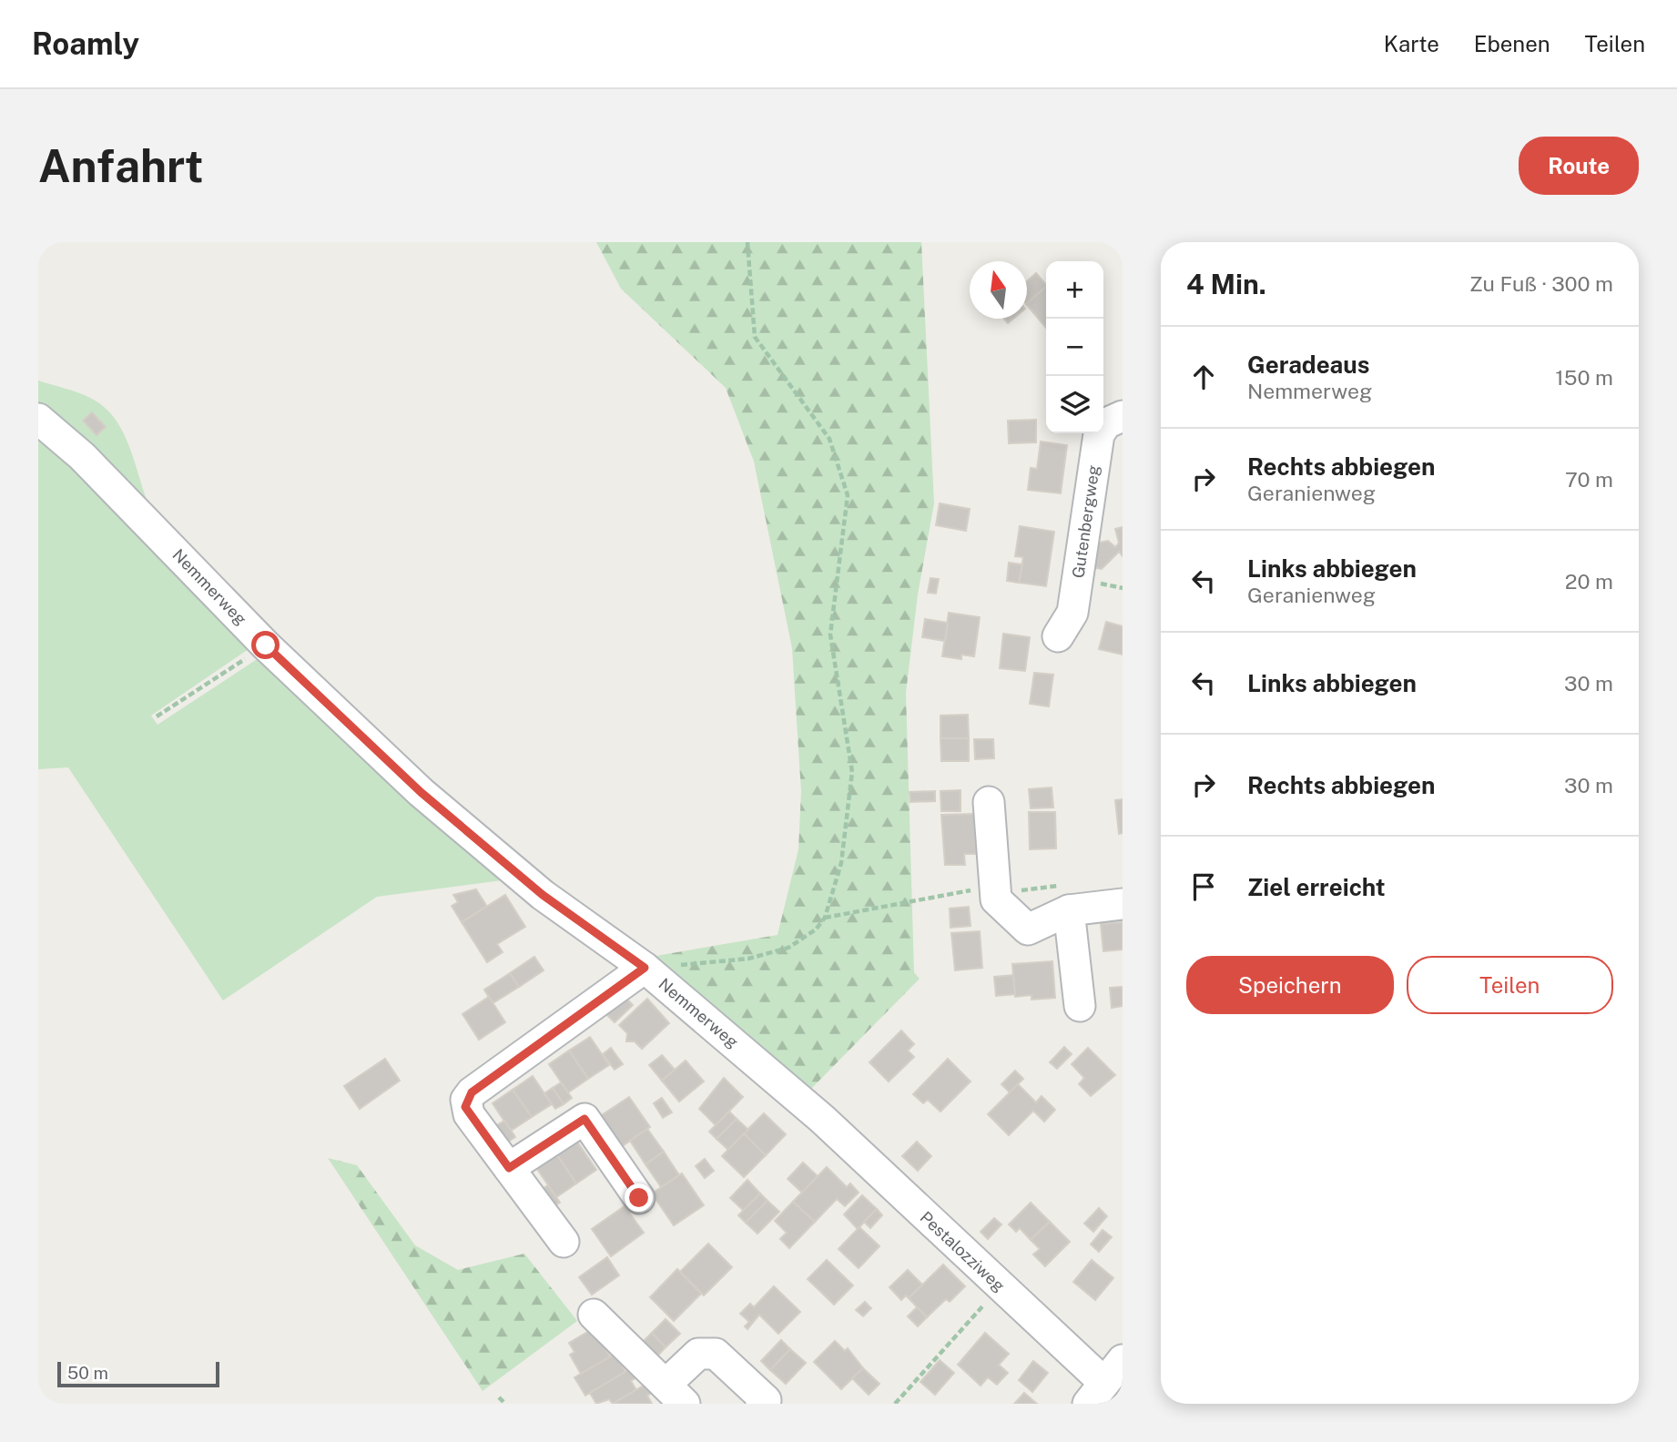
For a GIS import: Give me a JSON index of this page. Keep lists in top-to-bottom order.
{
  "streets": {
    "street": ["Gutenbergweg", "Nemmerweg", "Pestalozziweg"]
  },
  "crossings": [
    ["Nemmerweg", "Pestalozziweg"]
  ],
  "scale_bar": "50 m",
  "north": "top",
  "page": {
    "header": "Roamly",
    "nav": ["Karte", "Ebenen", "Teilen"],
    "buttons": [
      "Route",
      ["Speichern", "Teilen"]
    ],
    "title": "Anfahrt",
    "heading": ["4 Min.", "Zu Fuß · 300 m"],
    "map_buttons": ["+", "−"],
    "list": [
      ["Geradeaus", "Nemmerweg", "150 m"],
      ["Rechts abbiegen", "Geranienweg", "70 m"],
      ["Links abbiegen", "Geranienweg", "20 m"],
      ["Links abbiegen", "30 m"],
      ["Rechts abbiegen", "30 m"],
      "Ziel erreicht"
    ],
    "scale": "50 m"
  }
}
